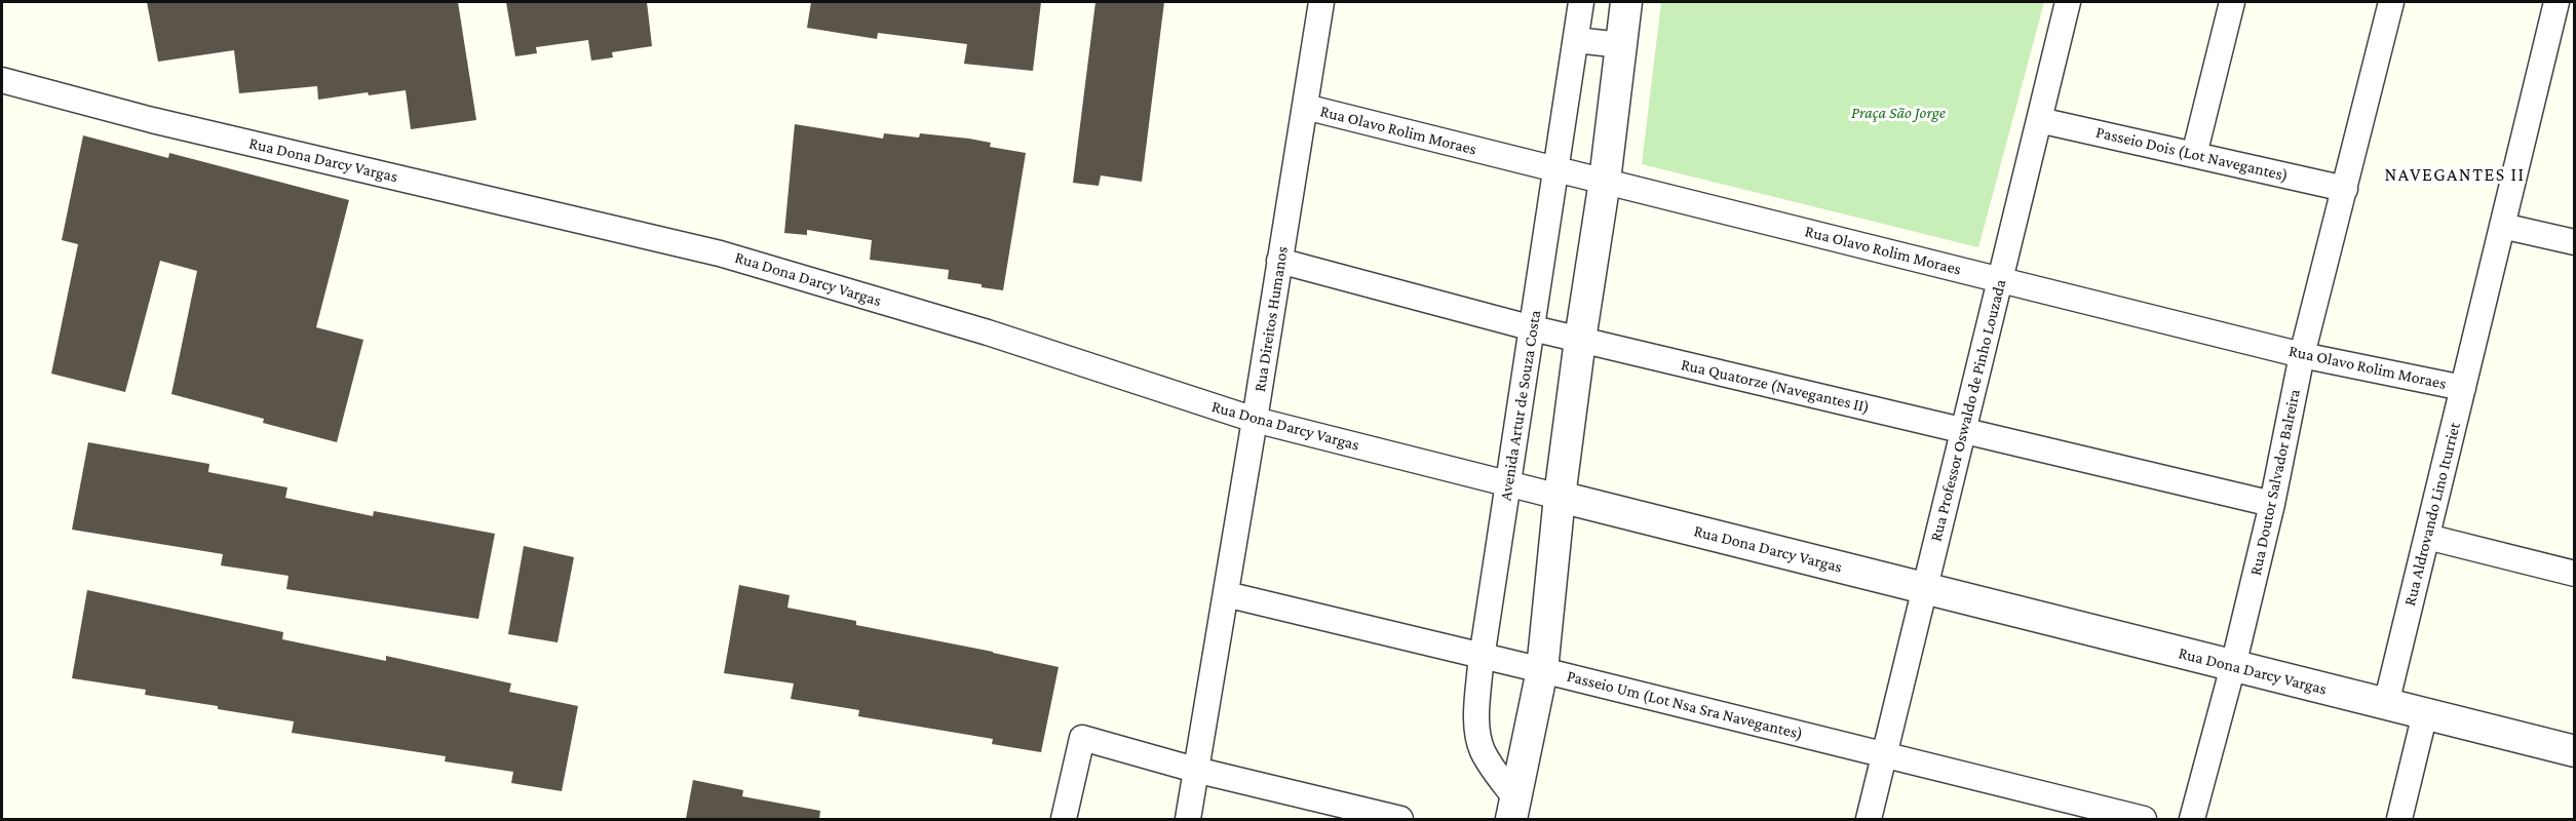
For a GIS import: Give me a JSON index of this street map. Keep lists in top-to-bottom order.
{
  "streets": {
    "street": [
      "Rua Olavo Rolim Moraes",
      "Passeio Dois (Lot Navegantes)",
      "Rua Dona Darcy Vargas",
      "Rua Direitos Humanos",
      "Rua Quatorze (Navegantes II)",
      "Avenida Artur de Souza Costa",
      "Rua Professor Oswaldo de Pinho Louzada",
      "Rua Doutor Salvador Balreira",
      "Rua Aldrovando Lino Iturriet",
      "Passeio Um (Lot Nsa Sra Navegantes)"
    ]
  },
  "crossings": [
    ["Rua Olavo Rolim Moraes", "Rua Direitos Humanos"],
    ["Rua Olavo Rolim Moraes", "Avenida Artur de Souza Costa"],
    ["Rua Olavo Rolim Moraes", "Rua Professor Oswaldo de Pinho Louzada"],
    ["Rua Olavo Rolim Moraes", "Rua Doutor Salvador Balreira"],
    ["Rua Olavo Rolim Moraes", "Rua Aldrovando Lino Iturriet"],
    ["Passeio Dois (Lot Navegantes)", "Rua Professor Oswaldo de Pinho Louzada"],
    ["Passeio Dois (Lot Navegantes)", "Rua Doutor Salvador Balreira"],
    ["Rua Dona Darcy Vargas", "Rua Direitos Humanos"],
    ["Rua Dona Darcy Vargas", "Avenida Artur de Souza Costa"],
    ["Rua Dona Darcy Vargas", "Rua Professor Oswaldo de Pinho Louzada"],
    ["Rua Dona Darcy Vargas", "Rua Doutor Salvador Balreira"],
    ["Rua Dona Darcy Vargas", "Rua Aldrovando Lino Iturriet"],
    ["Rua Direitos Humanos", "Rua Quatorze (Navegantes II)"],
    ["Rua Direitos Humanos", "Passeio Um (Lot Nsa Sra Navegantes)"],
    ["Rua Quatorze (Navegantes II)", "Avenida Artur de Souza Costa"],
    ["Rua Quatorze (Navegantes II)", "Rua Professor Oswaldo de Pinho Louzada"],
    ["Rua Quatorze (Navegantes II)", "Rua Doutor Salvador Balreira"],
    ["Avenida Artur de Souza Costa", "Passeio Um (Lot Nsa Sra Navegantes)"],
    ["Rua Professor Oswaldo de Pinho Louzada", "Passeio Um (Lot Nsa Sra Navegantes)"]
  ],
  "districts": ["NAVEGANTES II"],
  "parks": ["Praça São Jorge"]
}
